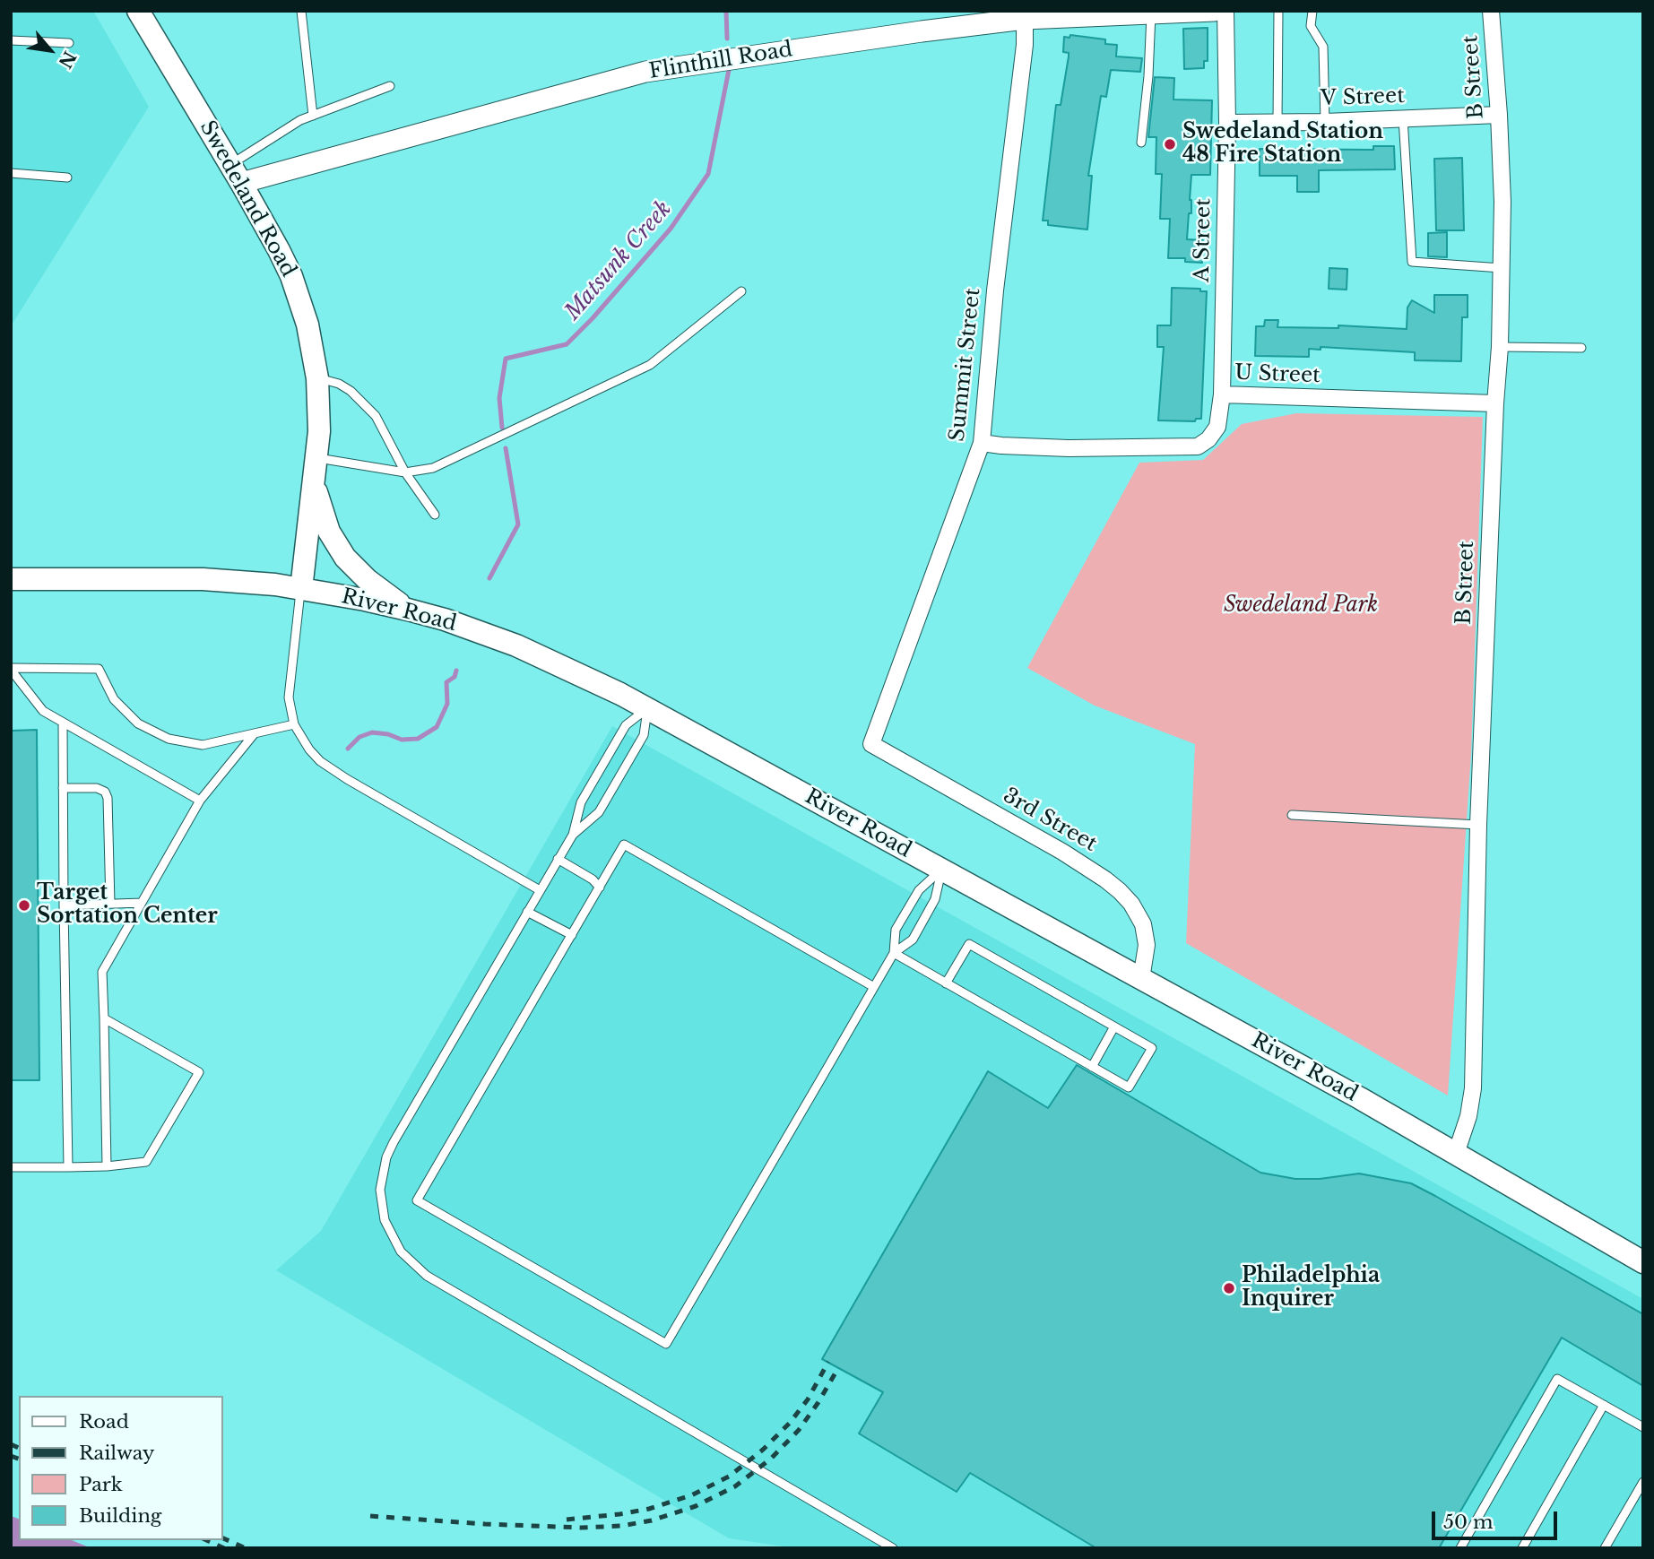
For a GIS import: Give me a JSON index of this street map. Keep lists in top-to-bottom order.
{
  "streets": {
    "main road": ["Swedeland Road", "River Road"],
    "street": [
      "Flinthill Road",
      "B Street",
      "V Street",
      "A Street",
      "Summit Street",
      "U Street",
      "3rd Street"
    ]
  },
  "crossings": [
    ["Flinthill Road", "Swedeland Road"],
    ["Flinthill Road", "Summit Street"],
    ["B Street", "V Street"],
    ["B Street", "U Street"],
    ["B Street", "River Road"],
    ["V Street", "A Street"],
    ["Swedeland Road", "River Road"],
    ["A Street", "U Street"],
    ["Summit Street", "U Street"],
    ["Summit Street", "3rd Street"],
    ["River Road", "3rd Street"]
  ],
  "water": ["Matsunk Creek"],
  "parks": ["Swedeland Park"],
  "places": ["Swedeland Station 48 Fire Station", "Target Sortation Center", "Philadelphia Inquirer"],
  "legend": [
    "Road",
    "Railway",
    "Park",
    "Building"
  ],
  "scale_bar": "50 m",
  "north": "bottom right"
}
